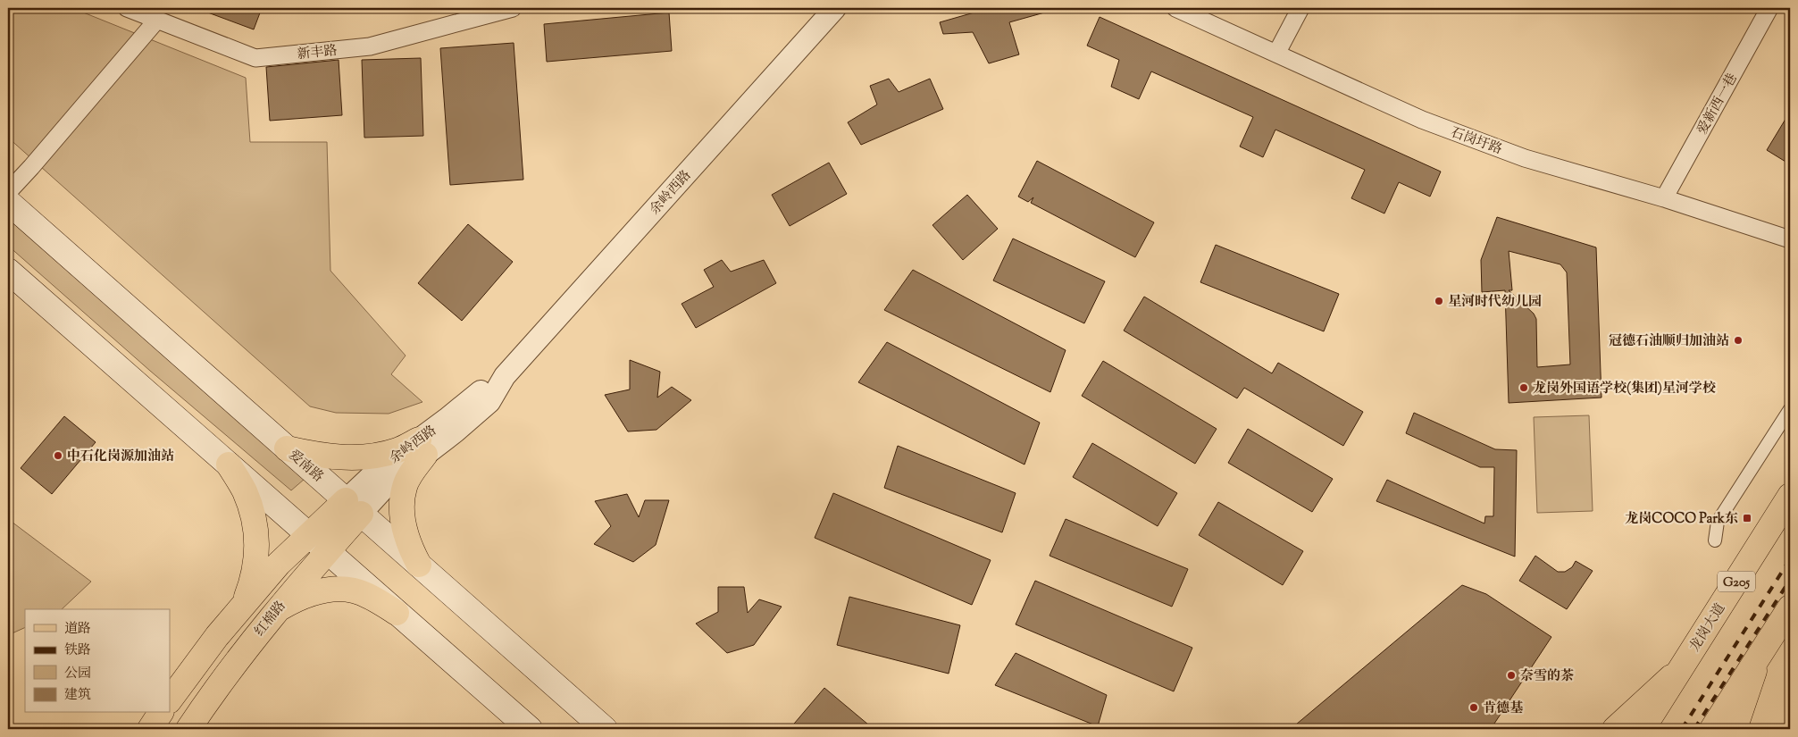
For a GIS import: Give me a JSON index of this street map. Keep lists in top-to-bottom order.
{
  "streets": {
    "main road": [
      "爱南路",
      "G205",
      "红棉路",
      "龙岗大道"
    ],
    "street": [
      "新丰路",
      "爱新西一巷",
      "石岗圩路",
      "余岭西路"
    ]
  },
  "crossings": [
    ["爱新西一巷", "石岗圩路"],
    ["余岭西路", "爱南路"],
    ["余岭西路", "红棉路"],
    ["爱南路", "红棉路"]
  ],
  "places": {
    "other": [
      "星河时代幼儿园",
      "冠德石油顺归加油站",
      "龙岗外国语学校(集团)星河学校",
      "中石化岗源加油站",
      "奈雪的茶",
      "肯德基"
    ],
    "transit": ["龙岗COCO Park东"]
  },
  "legend": [
    "道路",
    "铁路",
    "公园",
    "建筑"
  ]
}
